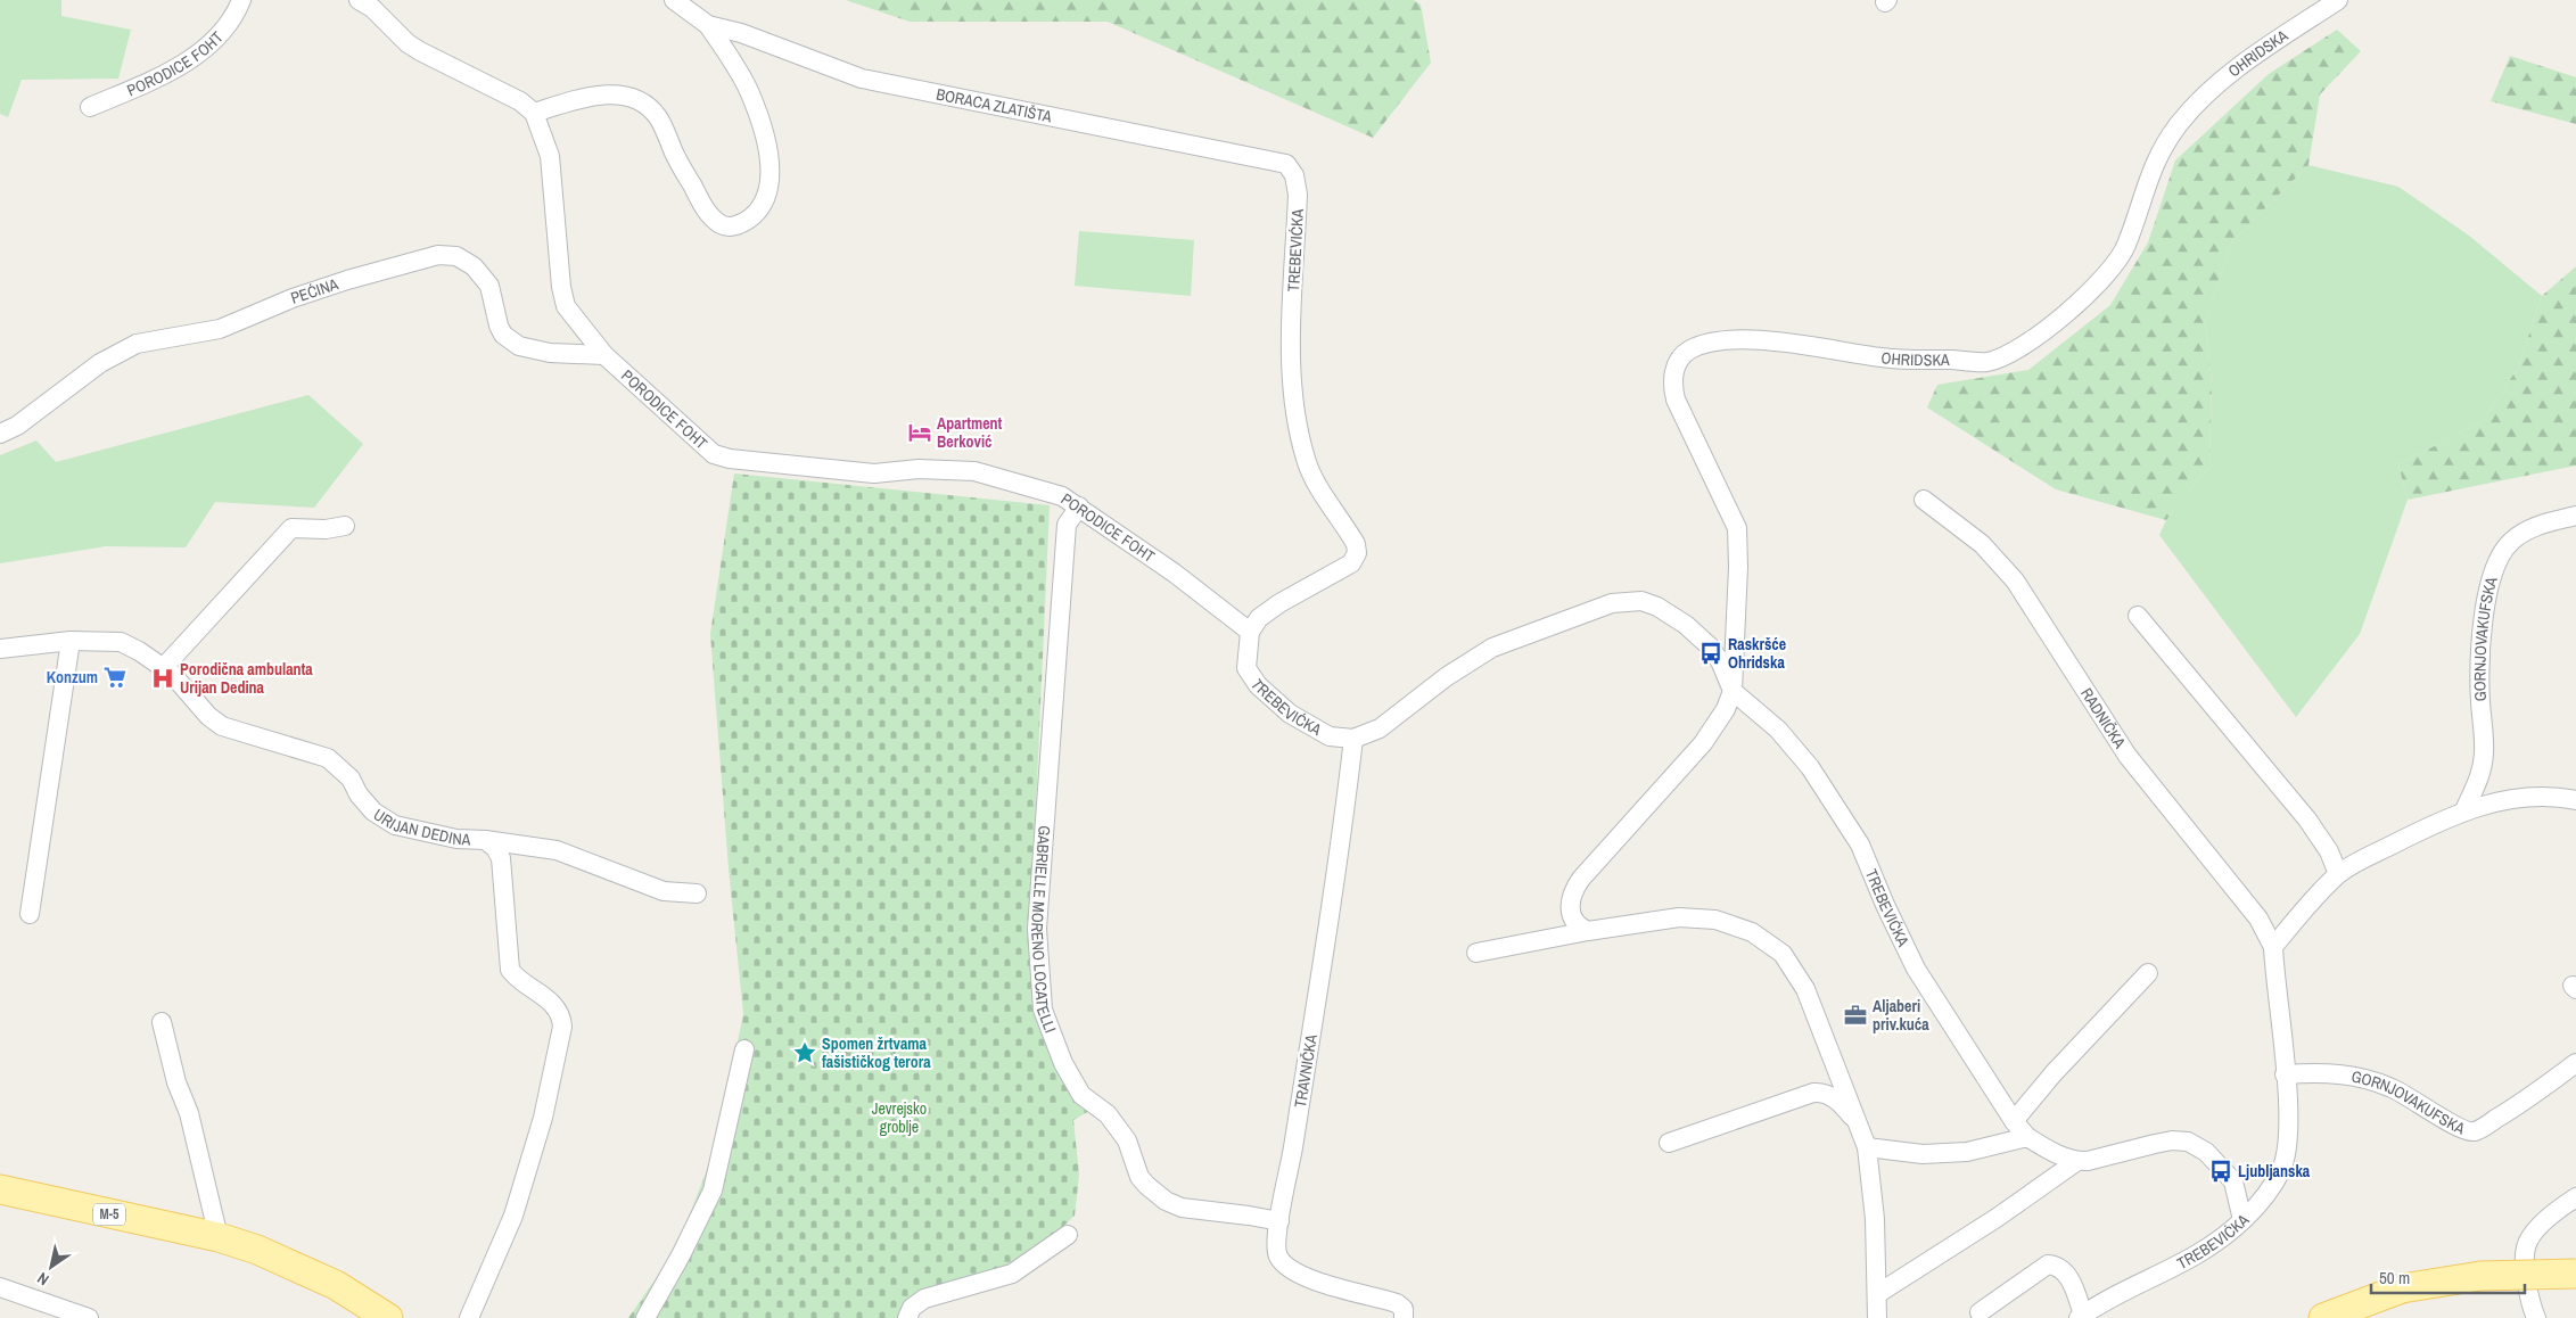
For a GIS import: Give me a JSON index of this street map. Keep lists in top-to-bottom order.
{
  "streets": {
    "main road": ["M-5"],
    "street": [
      "OHRIDSKA",
      "PORODICE FOHT",
      "BORACA ZLATIŠTA",
      "TREBEVIĆKA",
      "PEĆINA",
      "GORNJOVAKUFSKA",
      "RADNIČKA",
      "URIJAN DEDINA",
      "GABRIELLE MORENO LOCATELLI",
      "TRAVNIČKA"
    ]
  },
  "crossings": [
    ["OHRIDSKA", "TREBEVIĆKA"],
    ["PORODICE FOHT", "BORACA ZLATIŠTA"],
    ["PORODICE FOHT", "TREBEVIĆKA"],
    ["PORODICE FOHT", "PEĆINA"],
    ["PORODICE FOHT", "GABRIELLE MORENO LOCATELLI"],
    ["BORACA ZLATIŠTA", "TREBEVIĆKA"],
    ["TREBEVIĆKA", "TRAVNIČKA"],
    ["GABRIELLE MORENO LOCATELLI", "TRAVNIČKA"]
  ],
  "parks": ["Jevrejsko groblje"],
  "places": {
    "hotel": ["Apartment Berković"],
    "bus stop": ["Raskršće Ohridska", "Ljubljanska"],
    "supermarket": ["Konzum"],
    "hospital": ["Porodična ambulanta Urijan Dedina"],
    "office": ["Aljaberi priv.kuća"],
    "place": ["Spomen žrtvama fašističkog terora"]
  },
  "scale_bar": "50 m",
  "north": "bottom left"
}
